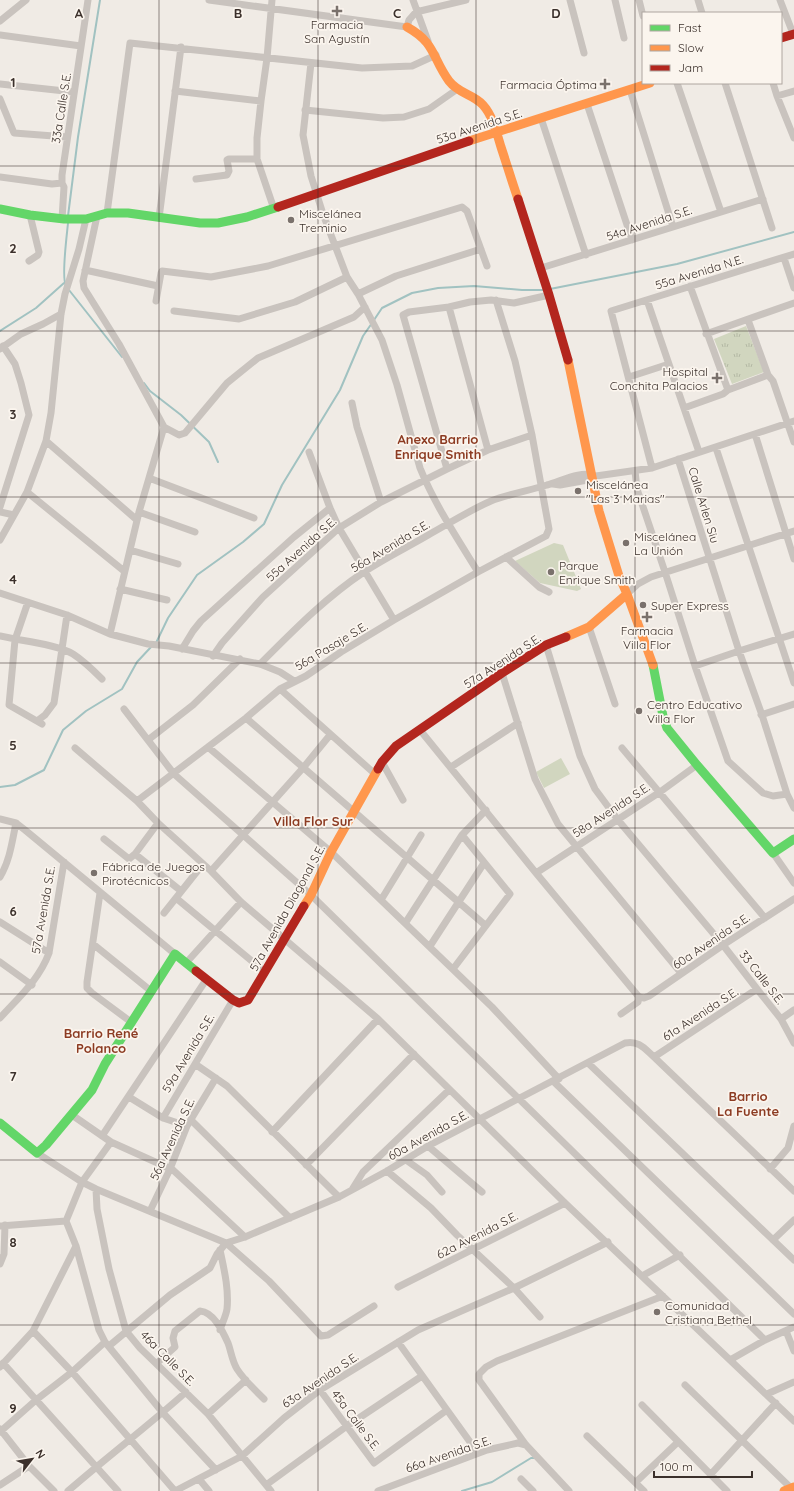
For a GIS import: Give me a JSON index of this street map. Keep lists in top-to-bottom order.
{
  "streets": {
    "street": [
      "33a Calle S.E.",
      "53a Avenida S.E.",
      "54a Avenida S.E.",
      "55a Avenida N.E.",
      "Calle Arlen Siu",
      "56a Avenida S.E.",
      "55a Avenida S.E.",
      "56a Pasaje S.E.",
      "57a Avenida S.E.",
      "58a Avenida S.E.",
      "57a Avenida Diagonal S.E.",
      "60a Avenida S.E.",
      "33 Calle S.E.",
      "61a Avenida S.E.",
      "59a Avenida S.E.",
      "62a Avenida S.E.",
      "46a Calle S.E.",
      "63a Avenida S.E.",
      "45a Calle S.E.",
      "66a Avenida S.E."
    ]
  },
  "crossings": [
    ["33a Calle S.E.", "53a Avenida S.E."],
    ["Calle Arlen Siu", "57a Avenida S.E."],
    ["56a Avenida S.E.", "56a Pasaje S.E."],
    ["57a Avenida S.E.", "57a Avenida Diagonal S.E."],
    ["57a Avenida S.E.", "33 Calle S.E."],
    ["58a Avenida S.E.", "33 Calle S.E."],
    ["57a Avenida Diagonal S.E.", "59a Avenida S.E."],
    ["60a Avenida S.E.", "33 Calle S.E."],
    ["60a Avenida S.E.", "61a Avenida S.E."],
    ["33 Calle S.E.", "61a Avenida S.E."],
    ["46a Calle S.E.", "63a Avenida S.E."],
    ["63a Avenida S.E.", "45a Calle S.E."]
  ],
  "districts": [
    "Anexo Barrio Enrique Smith",
    "Villa Flor Sur",
    "Barrio René Polanco",
    "Barrio La Fuente"
  ],
  "places": {
    "health": [
      "Farmacia San Agustín",
      "Farmacia Óptima",
      "Hospital Conchita Palacios",
      "Farmacia Villa Flor"
    ],
    "other": [
      "Miscelánea Treminio",
      "Miscelánea \"Las 3 Marias\"",
      "Miscelánea La Unión",
      "Parque Enrique Smith",
      "Super Express",
      "Centro Educativo Villa Flor",
      "Fábrica de Juegos Pirotécnicos",
      "Comunidad Cristiana Bethel"
    ]
  },
  "legend": ["Fast", "Slow", "Jam"],
  "scale_bar": "100 m",
  "north": "top right",
  "grid": {
    "columns": [
      "A",
      "B",
      "C",
      "D"
    ],
    "rows": [
      "1",
      "2",
      "3",
      "4",
      "5",
      "6",
      "7",
      "8",
      "9"
    ]
  }
}
